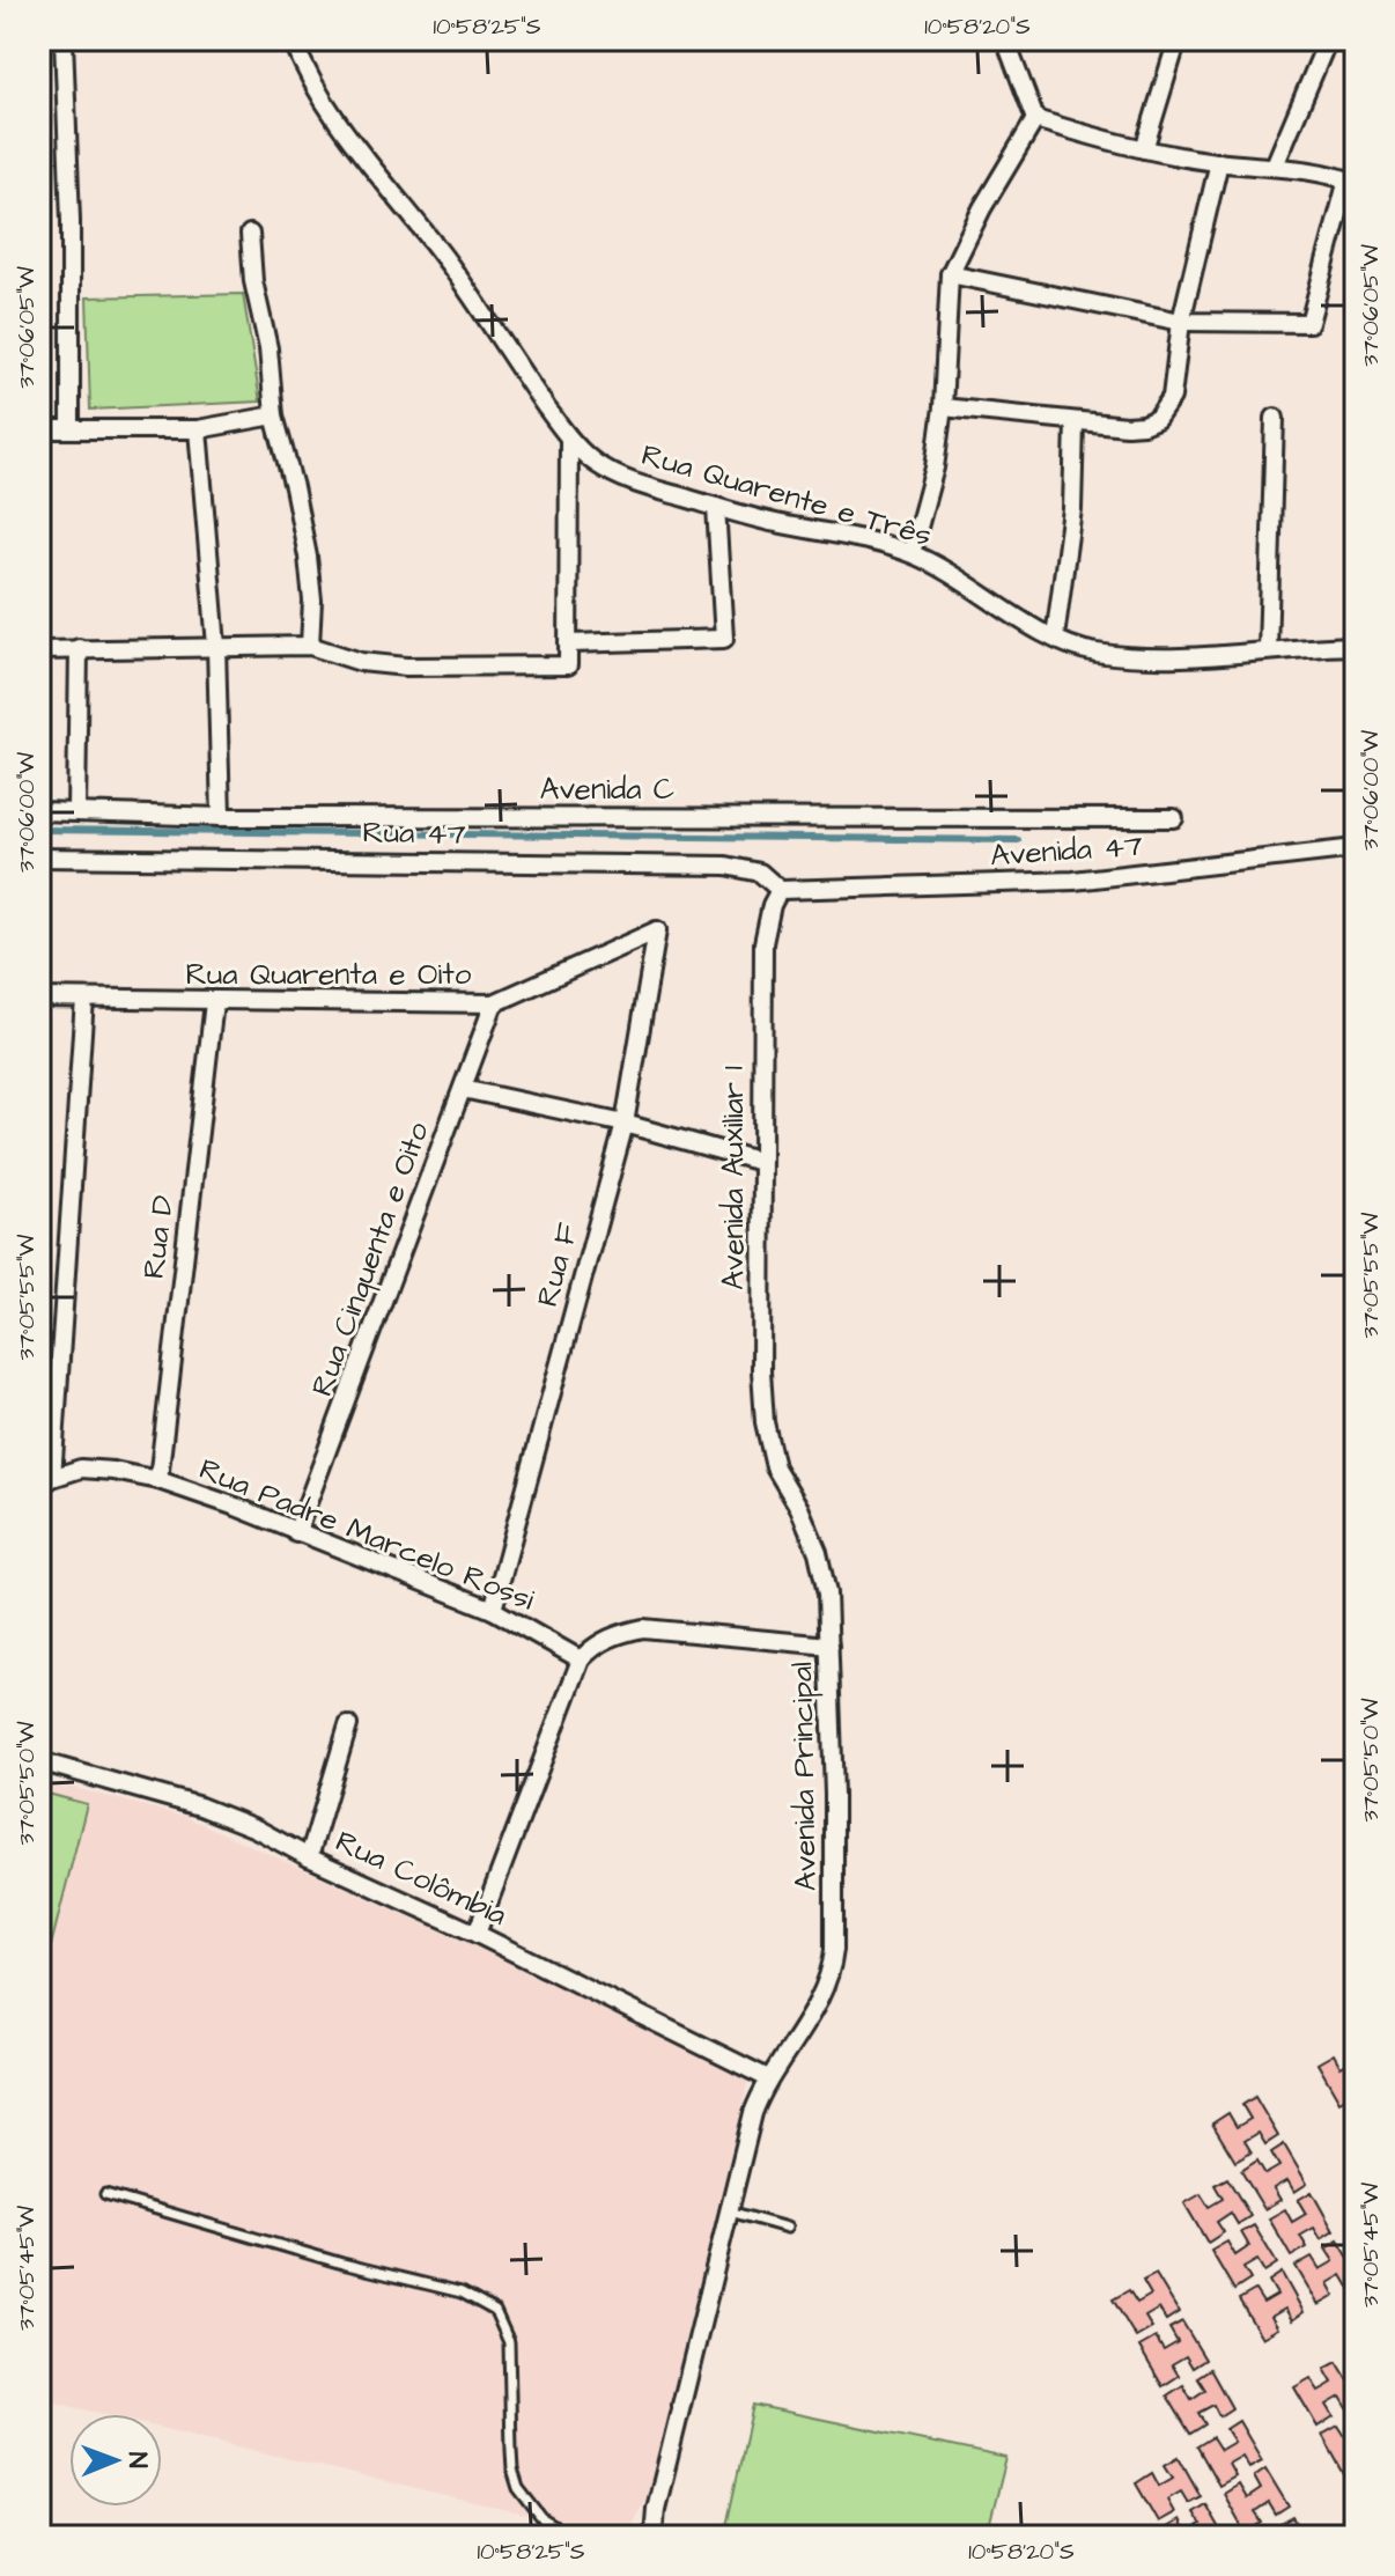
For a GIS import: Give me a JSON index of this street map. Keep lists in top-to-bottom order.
{
  "streets": {
    "street": [
      "Rua Quarente e Três",
      "Avenida C",
      "Rua 47",
      "Avenida 47",
      "Rua Quarenta e Oito",
      "Avenida Auxiliar 1",
      "Rua D",
      "Rua Cinquenta e Oito",
      "Rua F",
      "Rua Padre Marcelo Rossi",
      "Avenida Principal",
      "Rua Colômbia"
    ]
  },
  "crossings": [
    ["Rua 47", "Avenida 47"],
    ["Rua 47", "Avenida Auxiliar 1"],
    ["Avenida 47", "Avenida Auxiliar 1"],
    ["Rua Quarenta e Oito", "Rua D"],
    ["Rua Quarenta e Oito", "Rua Cinquenta e Oito"],
    ["Rua Quarenta e Oito", "Rua F"],
    ["Avenida Auxiliar 1", "Avenida Principal"],
    ["Rua D", "Rua Padre Marcelo Rossi"],
    ["Rua Cinquenta e Oito", "Rua Padre Marcelo Rossi"],
    ["Rua F", "Rua Padre Marcelo Rossi"],
    ["Avenida Principal", "Rua Colômbia"]
  ],
  "north": "right",
  "coordinates": [
    "10°58'25\"S",
    "10°58'20\"S",
    "37°06'05\"W",
    "37°06'00\"W",
    "37°05'55\"W",
    "37°05'50\"W",
    "37°05'45\"W"
  ]
}
